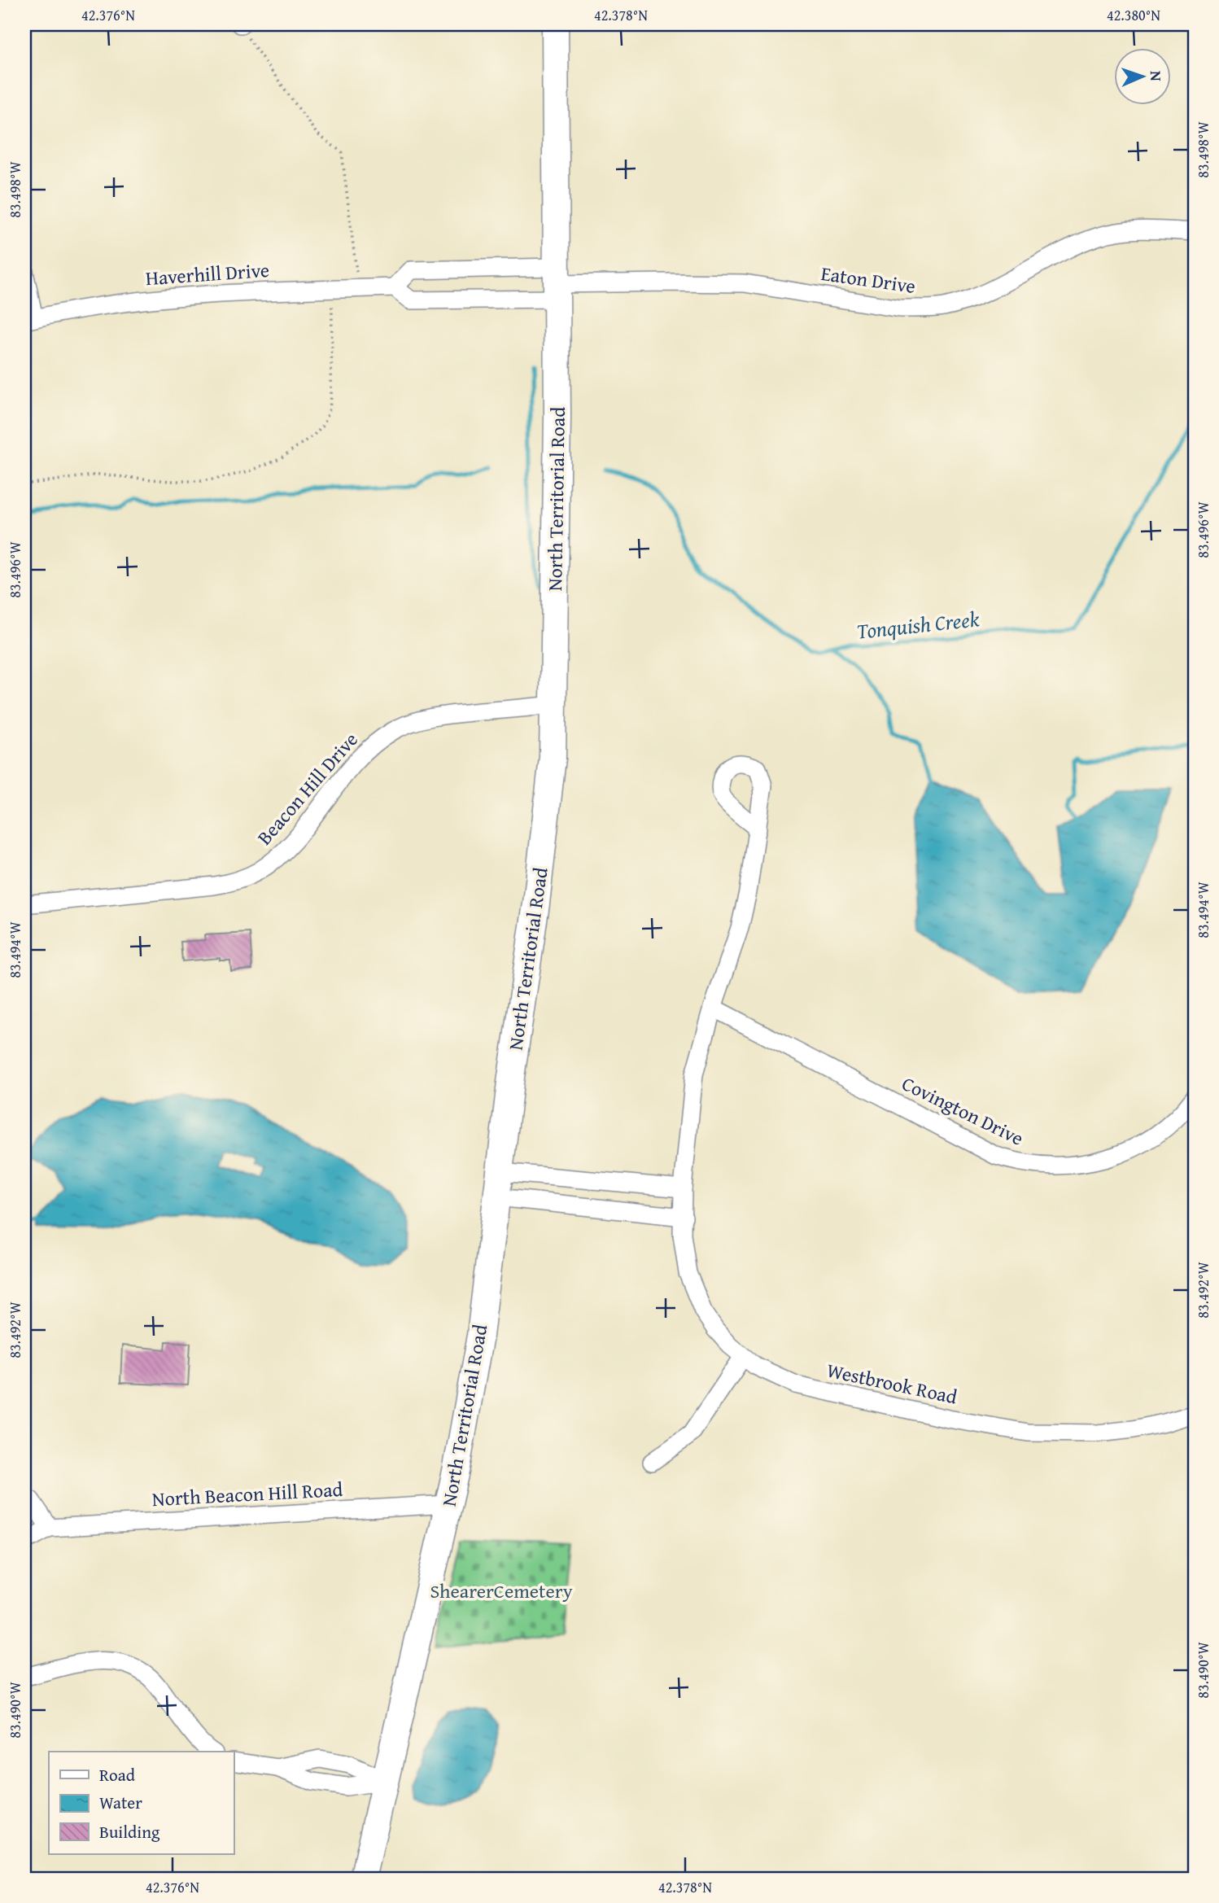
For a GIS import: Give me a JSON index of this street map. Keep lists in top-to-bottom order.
{
  "streets": {
    "main road": ["North Territorial Road"],
    "street": [
      "Haverhill Drive",
      "Eaton Drive",
      "Beacon Hill Drive",
      "Covington Drive",
      "Westbrook Road",
      "North Beacon Hill Road"
    ]
  },
  "crossings": [
    ["Eaton Drive", "North Territorial Road"],
    ["North Territorial Road", "Beacon Hill Drive"],
    ["North Territorial Road", "North Beacon Hill Road"],
    ["Covington Drive", "Westbrook Road"]
  ],
  "water": ["Tonquish Creek"],
  "parks": ["ShearerCemetery"],
  "legend": ["Road", "Water", "Building"],
  "north": "right",
  "coordinates": [
    "42.376°N",
    "42.378°N",
    "42.380°N",
    "83.498°W",
    "83.496°W",
    "83.494°W",
    "83.492°W",
    "83.490°W"
  ]
}
